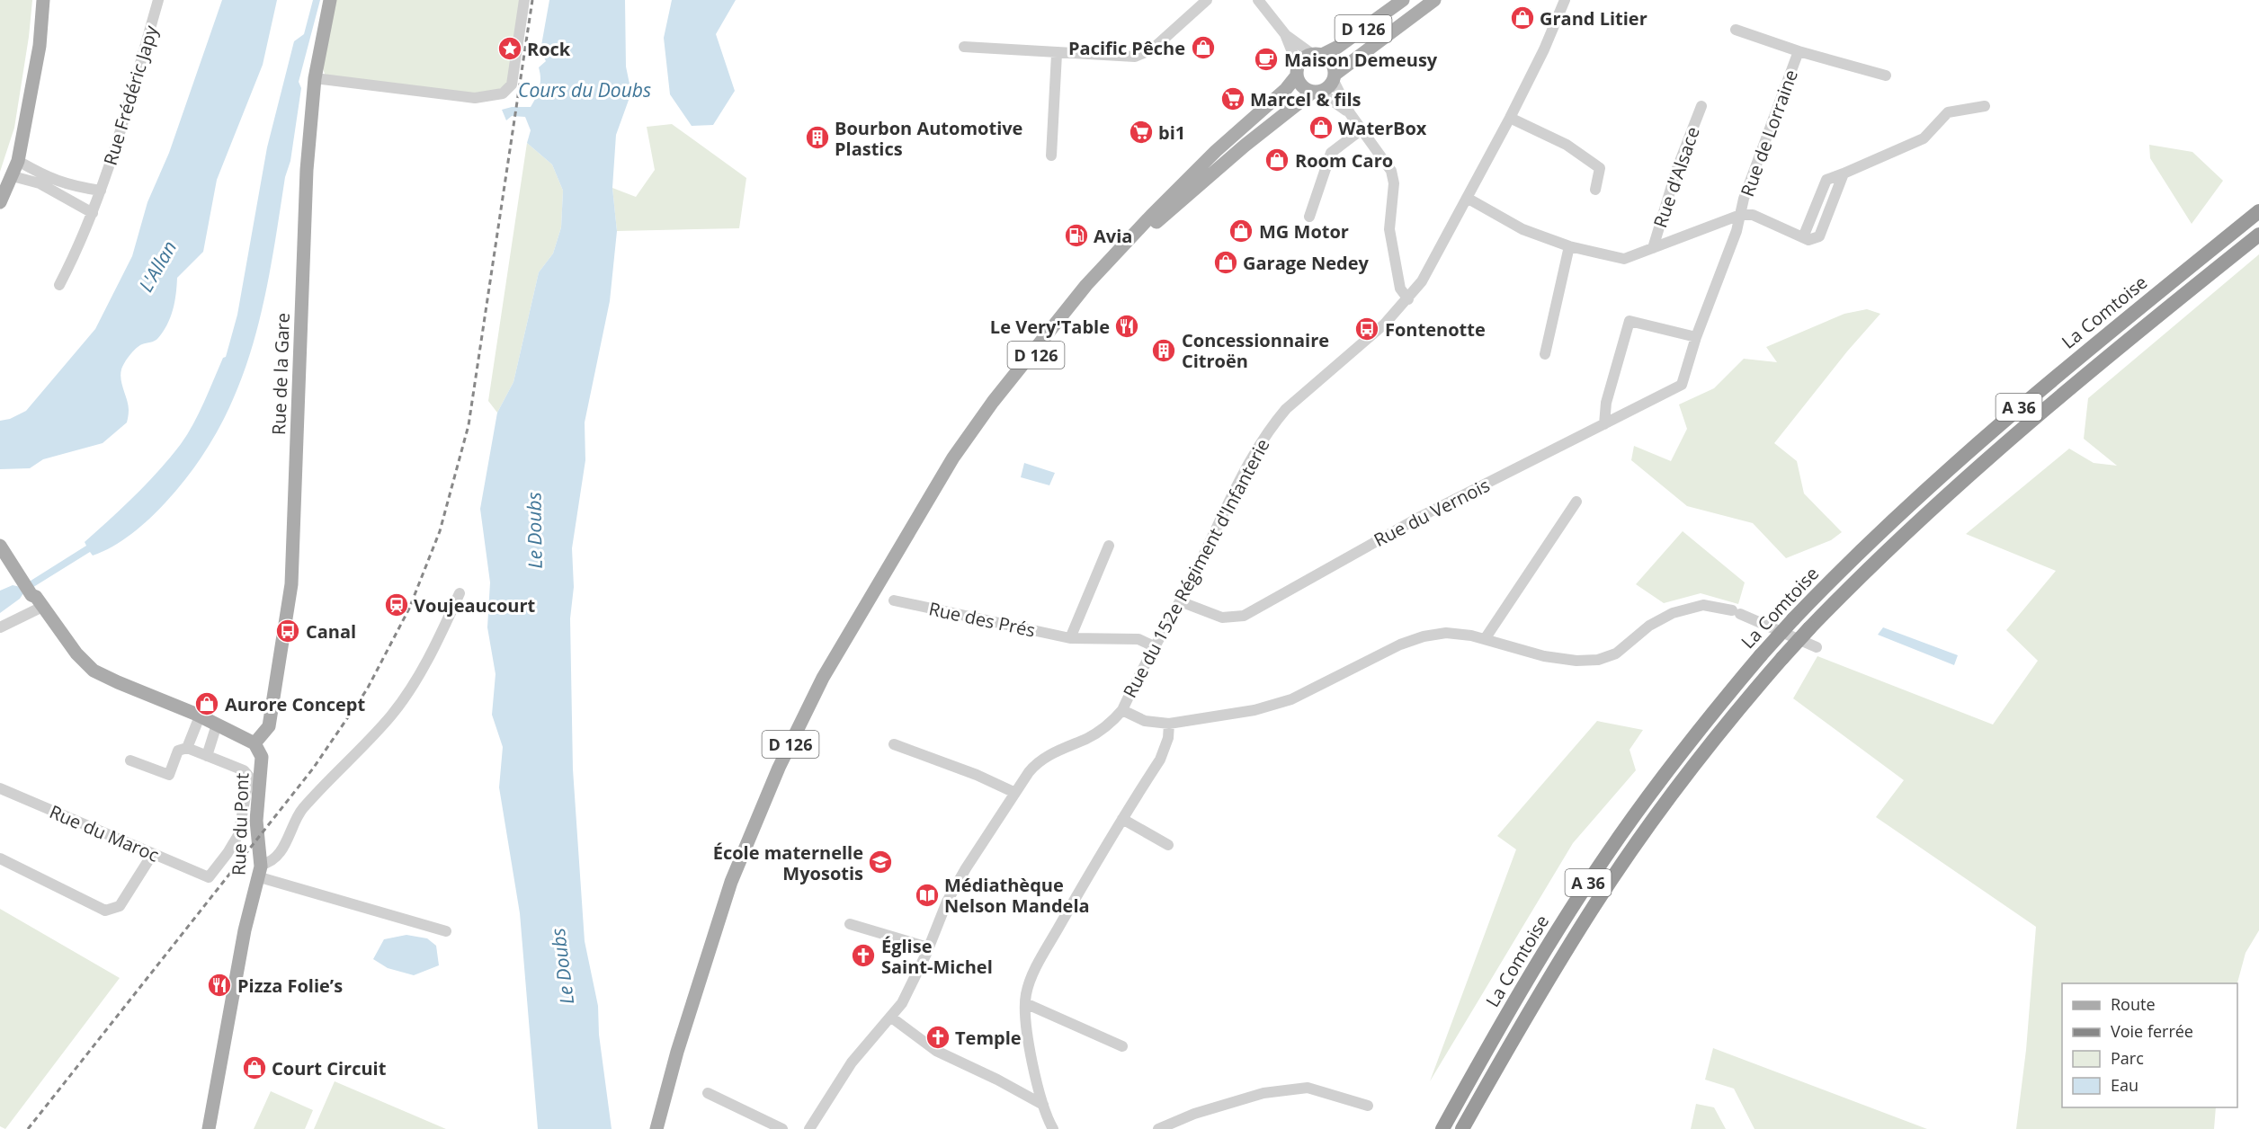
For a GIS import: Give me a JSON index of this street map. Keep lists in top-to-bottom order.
{
  "streets": {
    "highway": ["La Comtoise", "A 36"],
    "main road": ["D 126", "Rue de la Gare", "Rue du Pont"],
    "street": [
      "Rue Frédéric Japy",
      "Rue de Lorraine",
      "Rue d'Alsace",
      "Rue du Vernois",
      "Rue du 152e Régiment d'Infanterie",
      "Rue des Prés",
      "Rue du Maroc"
    ]
  },
  "crossings": [
    ["Rue de Lorraine", "Rue du Vernois"],
    ["Rue de la Gare", "Rue du Pont"],
    ["Rue du Vernois", "Rue du 152e Régiment d'Infanterie"],
    ["Rue du 152e Régiment d'Infanterie", "Rue des Prés"]
  ],
  "water": ["Cours du Doubs", "L'Allan", "Le Doubs"],
  "places": {
    "shop": [
      "Grand Litier",
      "Pacific Pêche",
      "WaterBox",
      "Room Caro",
      "MG Motor",
      "Garage Nedey",
      "Aurore Concept",
      "Court Circuit"
    ],
    "place": ["Rock"],
    "cafe": ["Maison Demeusy"],
    "supermarket": ["Marcel & fils", "bi1"],
    "building": ["Bourbon Automotive Plastics", "Concessionnaire Citroën"],
    "fuel station": ["Avia"],
    "restaurant": ["Le Very'Table", "Pizza Folie’s"],
    "bus stop": ["Fontenotte", "Canal"],
    "station": ["Voujeaucourt"],
    "school or university": ["École maternelle Myosotis"],
    "library": ["Médiathèque Nelson Mandela"],
    "church": ["Église Saint-Michel", "Temple"]
  },
  "legend": [
    "Route",
    "Voie ferrée",
    "Parc",
    "Eau"
  ]
}
